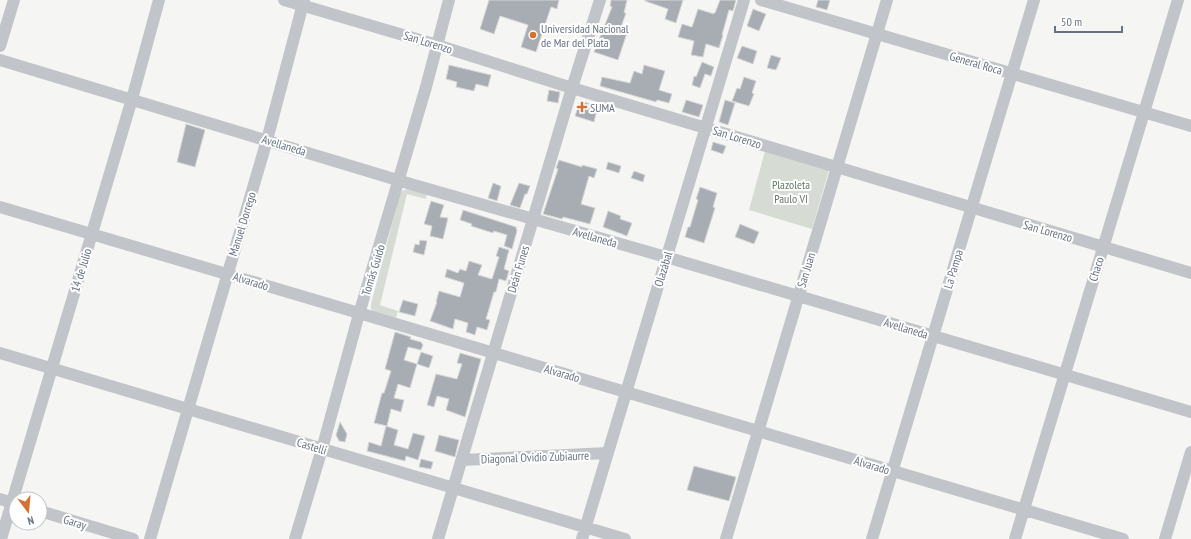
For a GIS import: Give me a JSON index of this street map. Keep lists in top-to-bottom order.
{
  "streets": {
    "street": [
      "San Lorenzo",
      "General Roca",
      "Avellaneda",
      "Manuel Dorrego",
      "Deán Funes",
      "Olazábal",
      "La Pampa",
      "Chaco",
      "14 de Julio",
      "Tomás Guido",
      "San Juan",
      "Alvarado",
      "Castelli",
      "Diagonal Ovidio Zubiaurre",
      "Garay"
    ]
  },
  "crossings": [
    ["San Lorenzo", "Manuel Dorrego"],
    ["San Lorenzo", "Deán Funes"],
    ["San Lorenzo", "Olazábal"],
    ["San Lorenzo", "La Pampa"],
    ["San Lorenzo", "Chaco"],
    ["San Lorenzo", "Tomás Guido"],
    ["San Lorenzo", "San Juan"],
    ["General Roca", "La Pampa"],
    ["General Roca", "Chaco"],
    ["General Roca", "San Juan"],
    ["Avellaneda", "Manuel Dorrego"],
    ["Avellaneda", "Deán Funes"],
    ["Avellaneda", "Olazábal"],
    ["Avellaneda", "La Pampa"],
    ["Avellaneda", "Chaco"],
    ["Avellaneda", "14 de Julio"],
    ["Avellaneda", "Tomás Guido"],
    ["Avellaneda", "San Juan"],
    ["Manuel Dorrego", "Alvarado"],
    ["Manuel Dorrego", "Castelli"],
    ["Deán Funes", "Alvarado"],
    ["Deán Funes", "Castelli"],
    ["Deán Funes", "Diagonal Ovidio Zubiaurre"],
    ["Olazábal", "Alvarado"],
    ["Olazábal", "Castelli"],
    ["Olazábal", "Diagonal Ovidio Zubiaurre"],
    ["La Pampa", "Alvarado"],
    ["Chaco", "Alvarado"],
    ["14 de Julio", "Alvarado"],
    ["14 de Julio", "Castelli"],
    ["Tomás Guido", "Alvarado"],
    ["Tomás Guido", "Castelli"],
    ["San Juan", "Alvarado"]
  ],
  "parks": ["Plazoleta Paulo VI"],
  "places": {
    "other": ["Universidad Nacional de Mar del Plata"],
    "health": ["SUMA"]
  },
  "scale_bar": "50 m",
  "north": "bottom"
}
